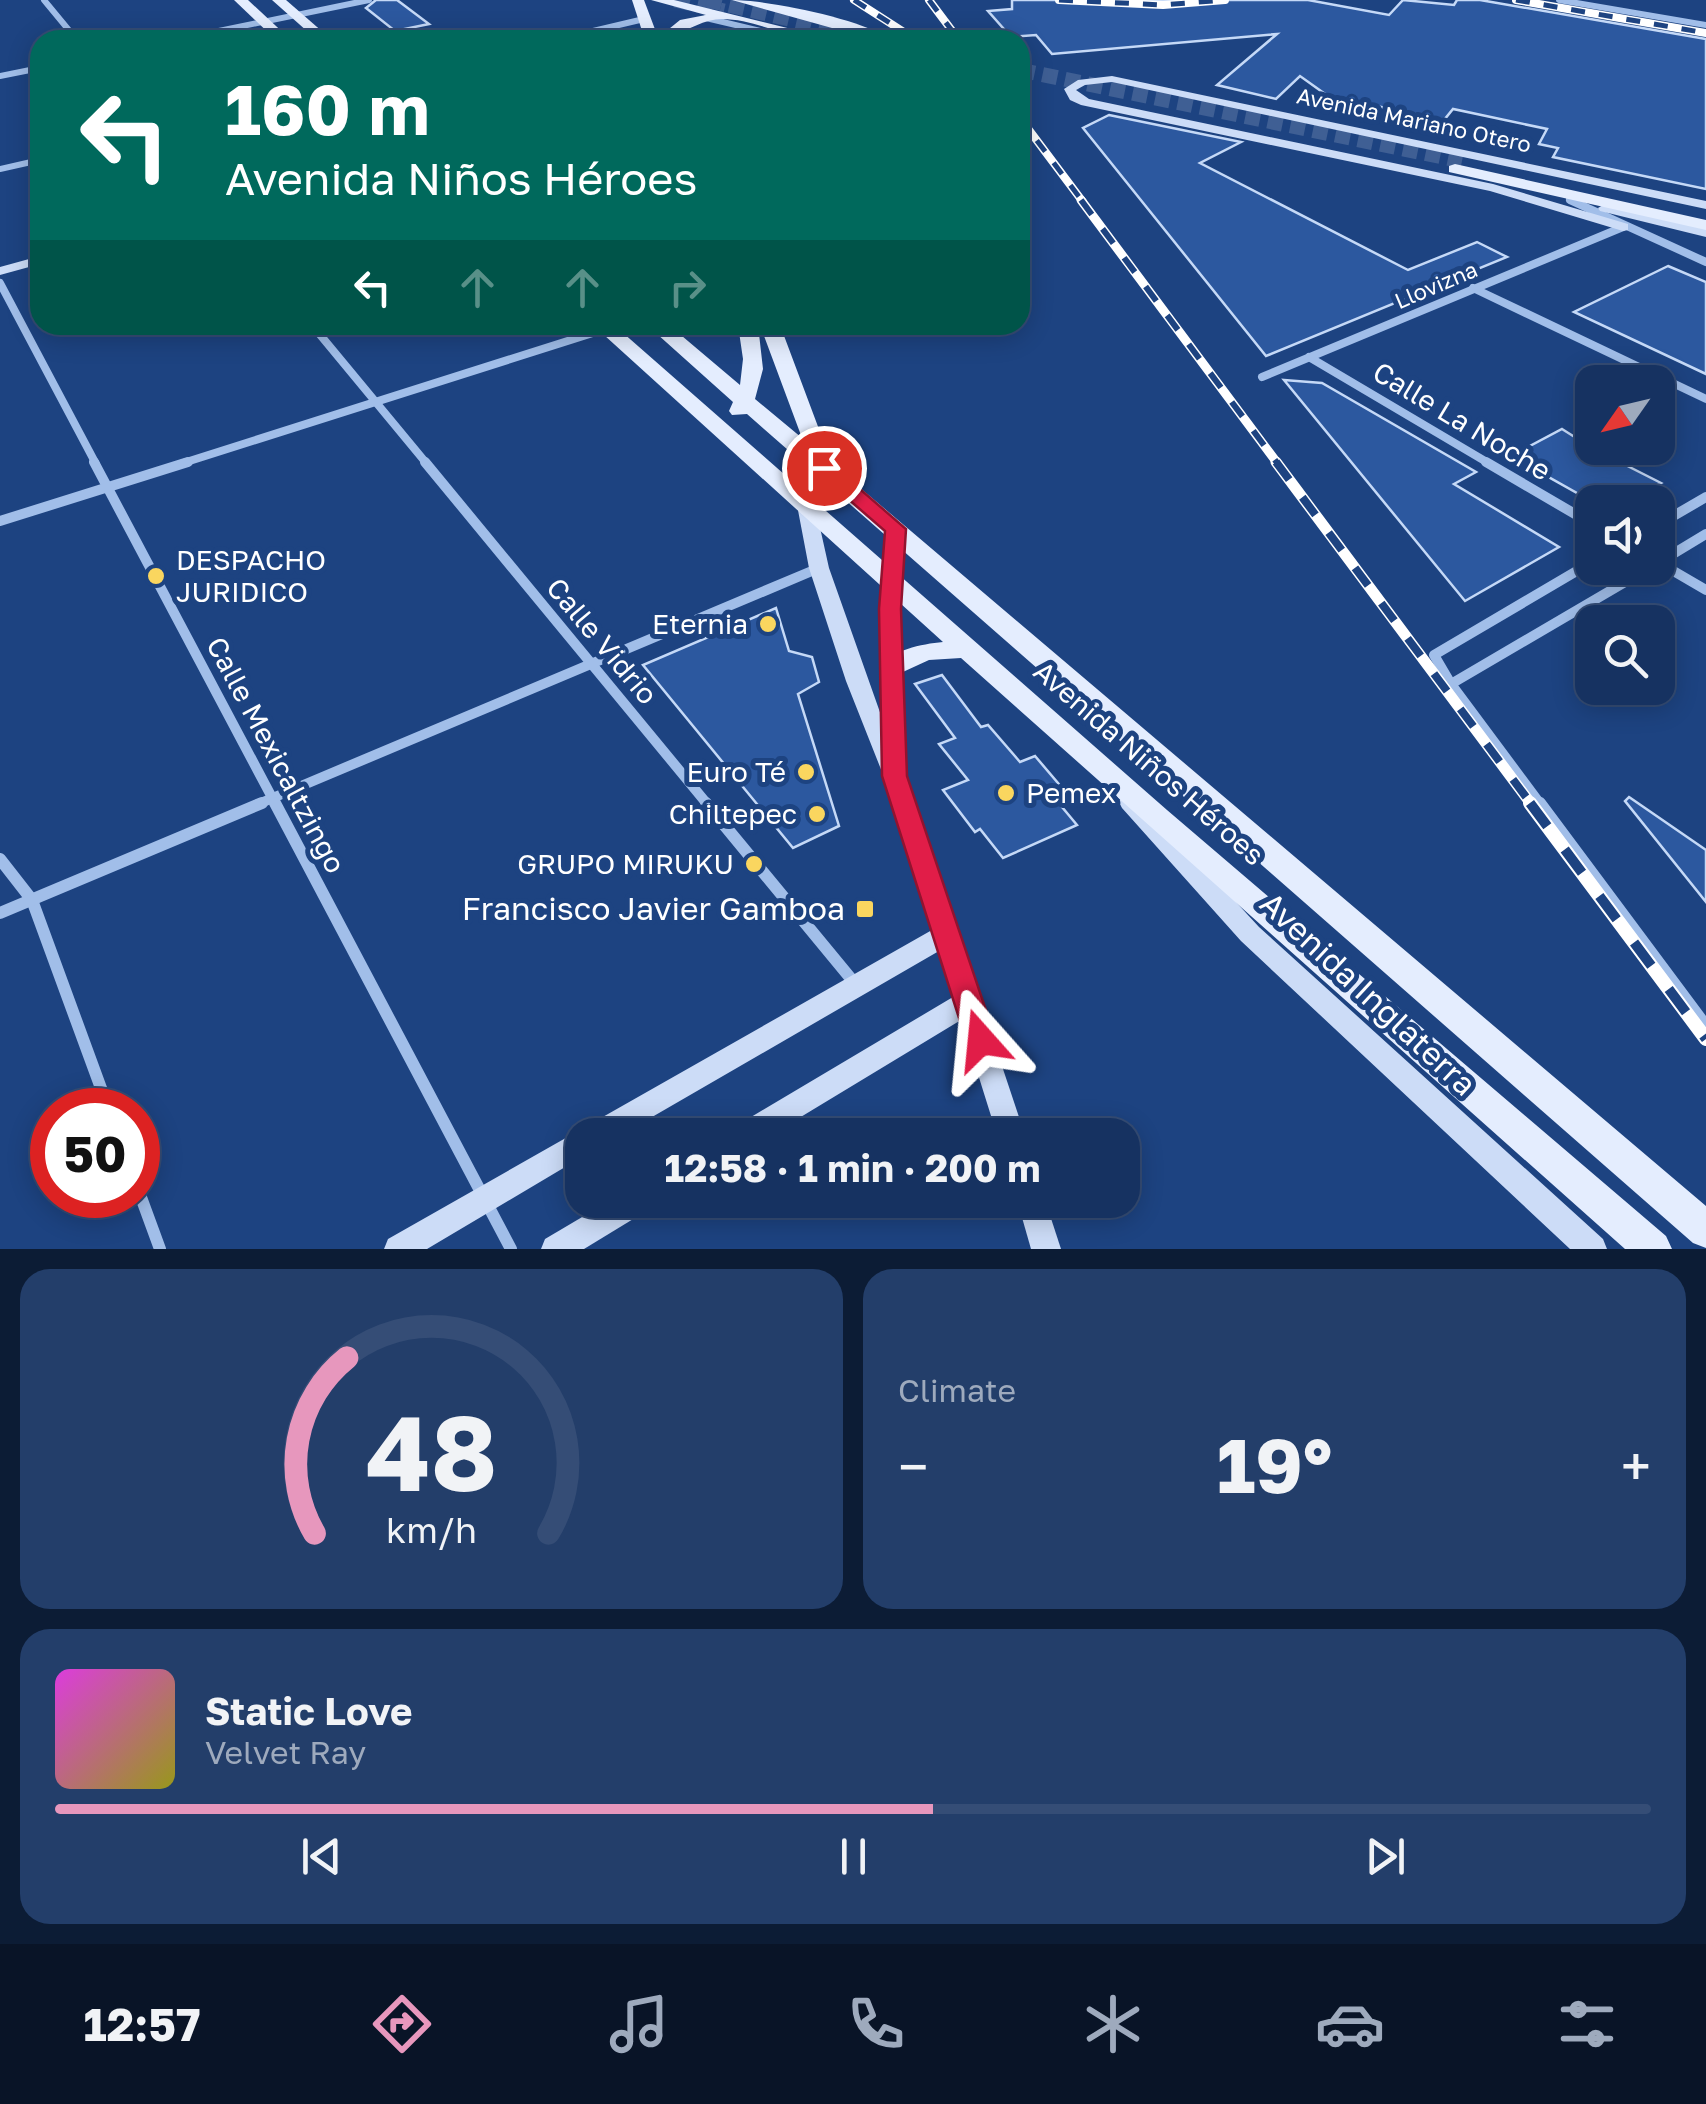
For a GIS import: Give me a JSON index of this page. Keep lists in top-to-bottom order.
{
  "streets": {
    "main road": ["Avenida Mariano Otero", "Avenida Niños Héroes", "Avenida Inglaterra"],
    "street": [
      "Llovizna",
      "Calle La Noche",
      "Calle Vidrio",
      "Calle Mexicaltzingo"
    ]
  },
  "crossings": [
    ["Avenida Mariano Otero", "Llovizna"],
    ["Llovizna", "Calle La Noche"],
    ["Avenida Niños Héroes", "Avenida Inglaterra"]
  ],
  "places": {
    "other": [
      "DESPACHO JURIDICO",
      "Eternia",
      "Euro Té",
      "Pemex",
      "Chiltepec",
      "GRUPO MIRUKU"
    ],
    "transit": ["Francisco Javier Gamboa"]
  },
  "north": "bottom left",
  "page": {
    "turn": ["160 m", "Avenida Niños Héroes"],
    "limit": "50",
    "trip": "12:58 · 1 min · 200 m",
    "tile": "Climate",
    "heat": ["−", "19°", "+"],
    "song": ["Static Love", "Velvet Ray"],
    "tabs": "12:57",
    "gauge": ["48", "km/h"]
  }
}
